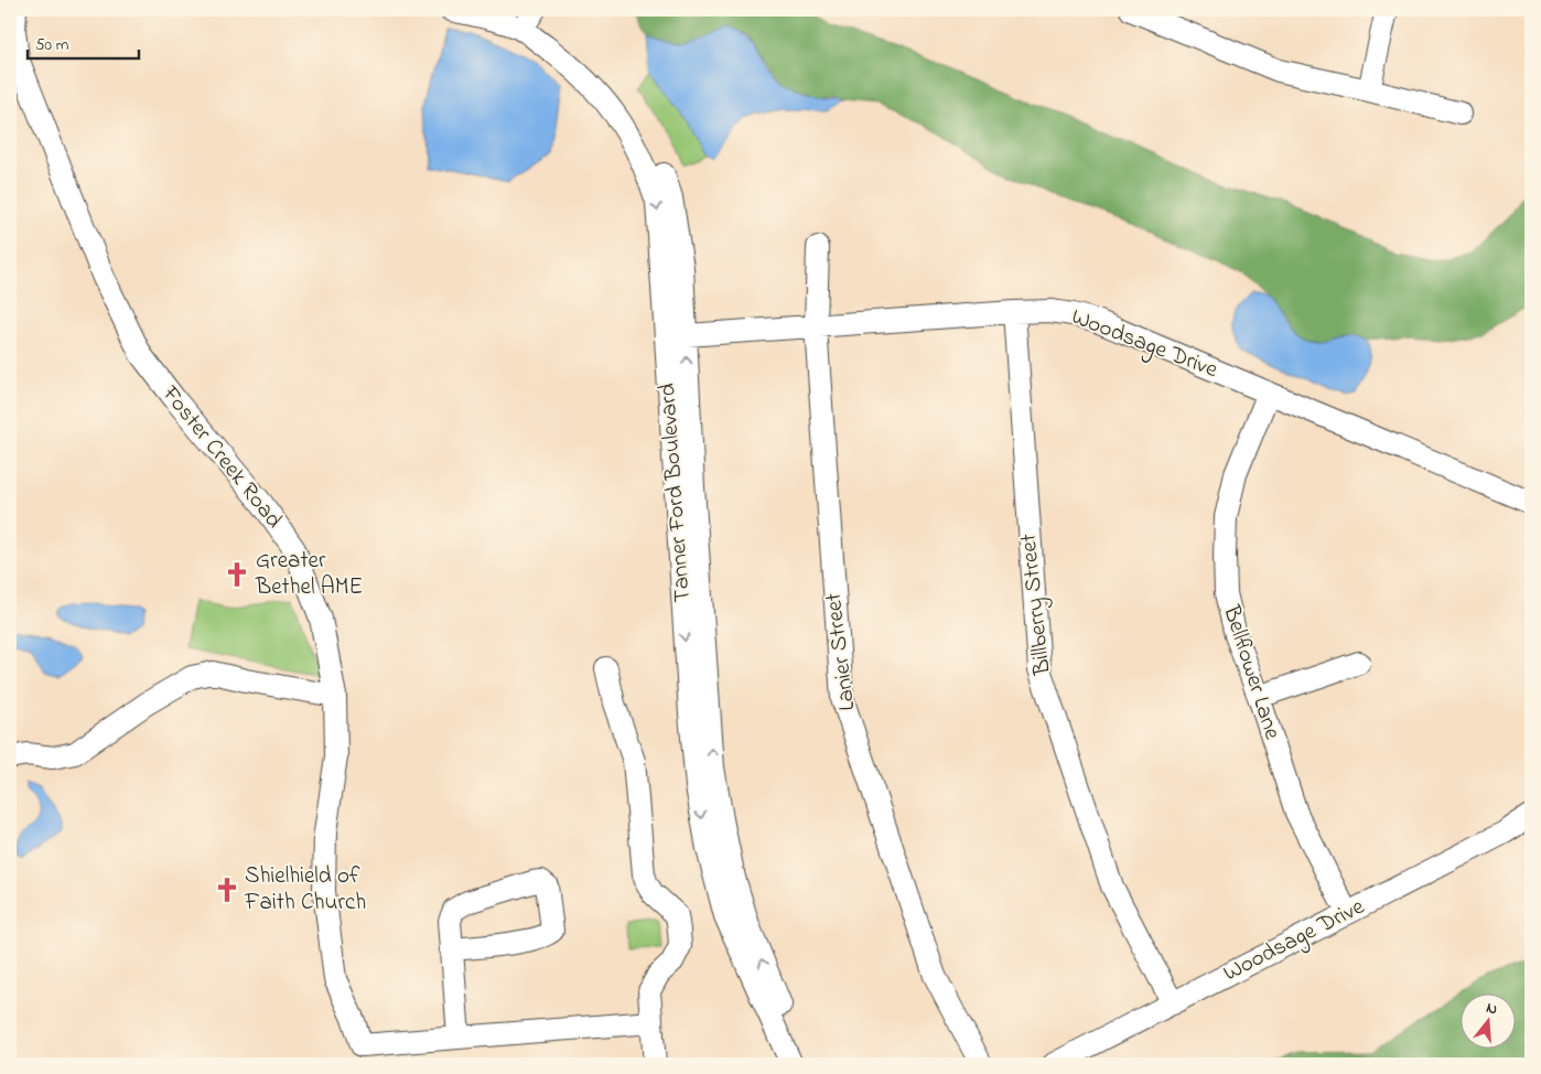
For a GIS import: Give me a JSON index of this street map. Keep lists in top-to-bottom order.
{
  "streets": {
    "street": [
      "Woodsage Drive",
      "Foster Creek Road",
      "Tanner Ford Boulevard",
      "Billberry Street",
      "Lanier Street",
      "Bellflower Lane"
    ]
  },
  "crossings": [
    ["Woodsage Drive", "Tanner Ford Boulevard"],
    ["Woodsage Drive", "Billberry Street"],
    ["Woodsage Drive", "Lanier Street"],
    ["Woodsage Drive", "Bellflower Lane"]
  ],
  "places": {
    "church": ["Greater Bethel AME", "Shielhield of Faith Church"]
  },
  "scale_bar": "50 m",
  "north": "top"
}
